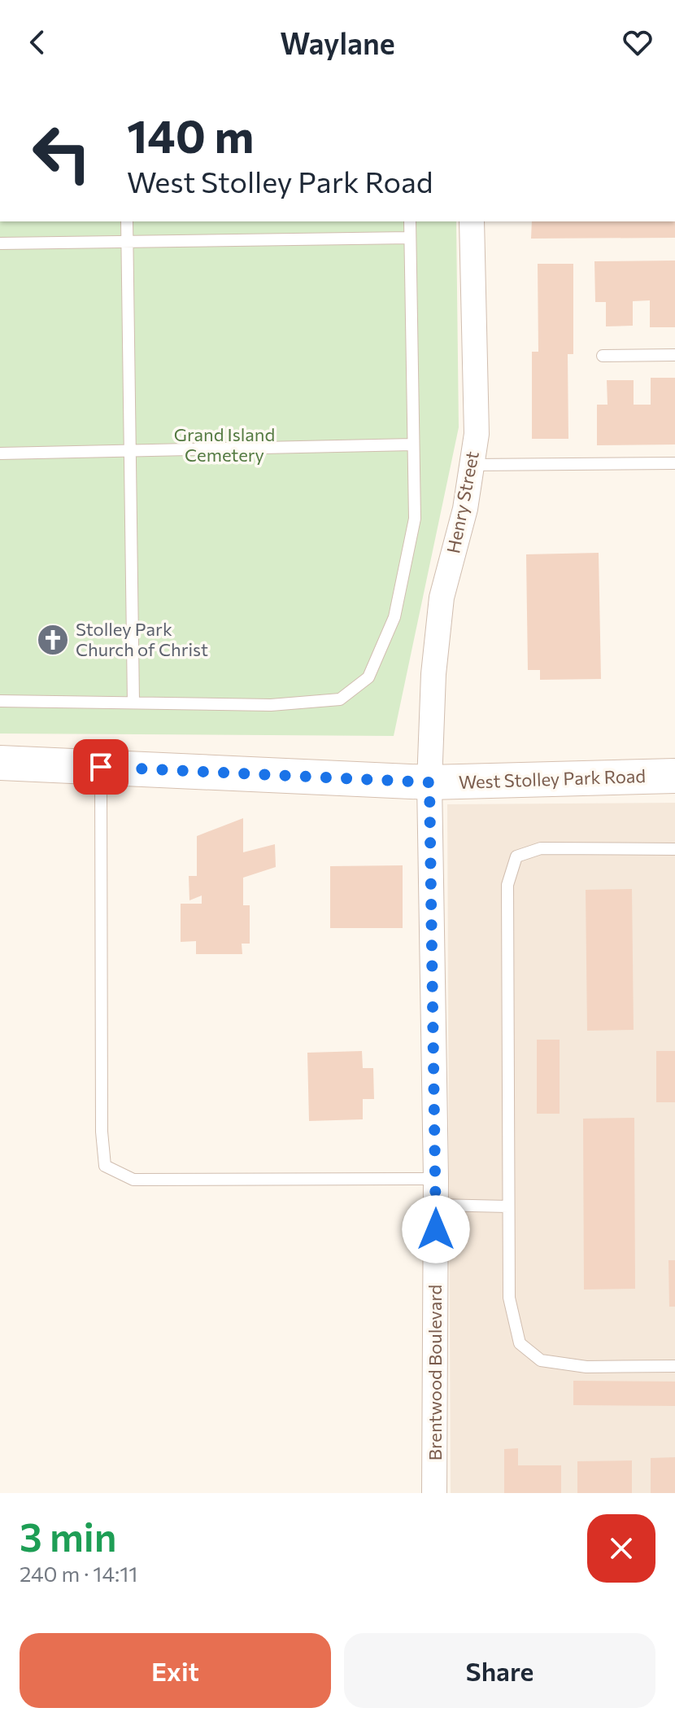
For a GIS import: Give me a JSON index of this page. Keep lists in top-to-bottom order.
{
  "streets": {
    "main road": ["West Stolley Park Road"],
    "street": ["Henry Street", "Brentwood Boulevard"]
  },
  "crossings": [
    ["Henry Street", "West Stolley Park Road"],
    ["Henry Street", "Brentwood Boulevard"],
    ["West Stolley Park Road", "Brentwood Boulevard"]
  ],
  "parks": ["Grand Island Cemetery"],
  "places": {
    "church": ["Stolley Park Church of Christ"]
  },
  "page": {
    "header": "Waylane",
    "turn": ["140 m", "West Stolley Park Road"],
    "heading": ["3 min", "240 m · 14:11"],
    "buttons": ["Exit", "Share"]
  }
}
